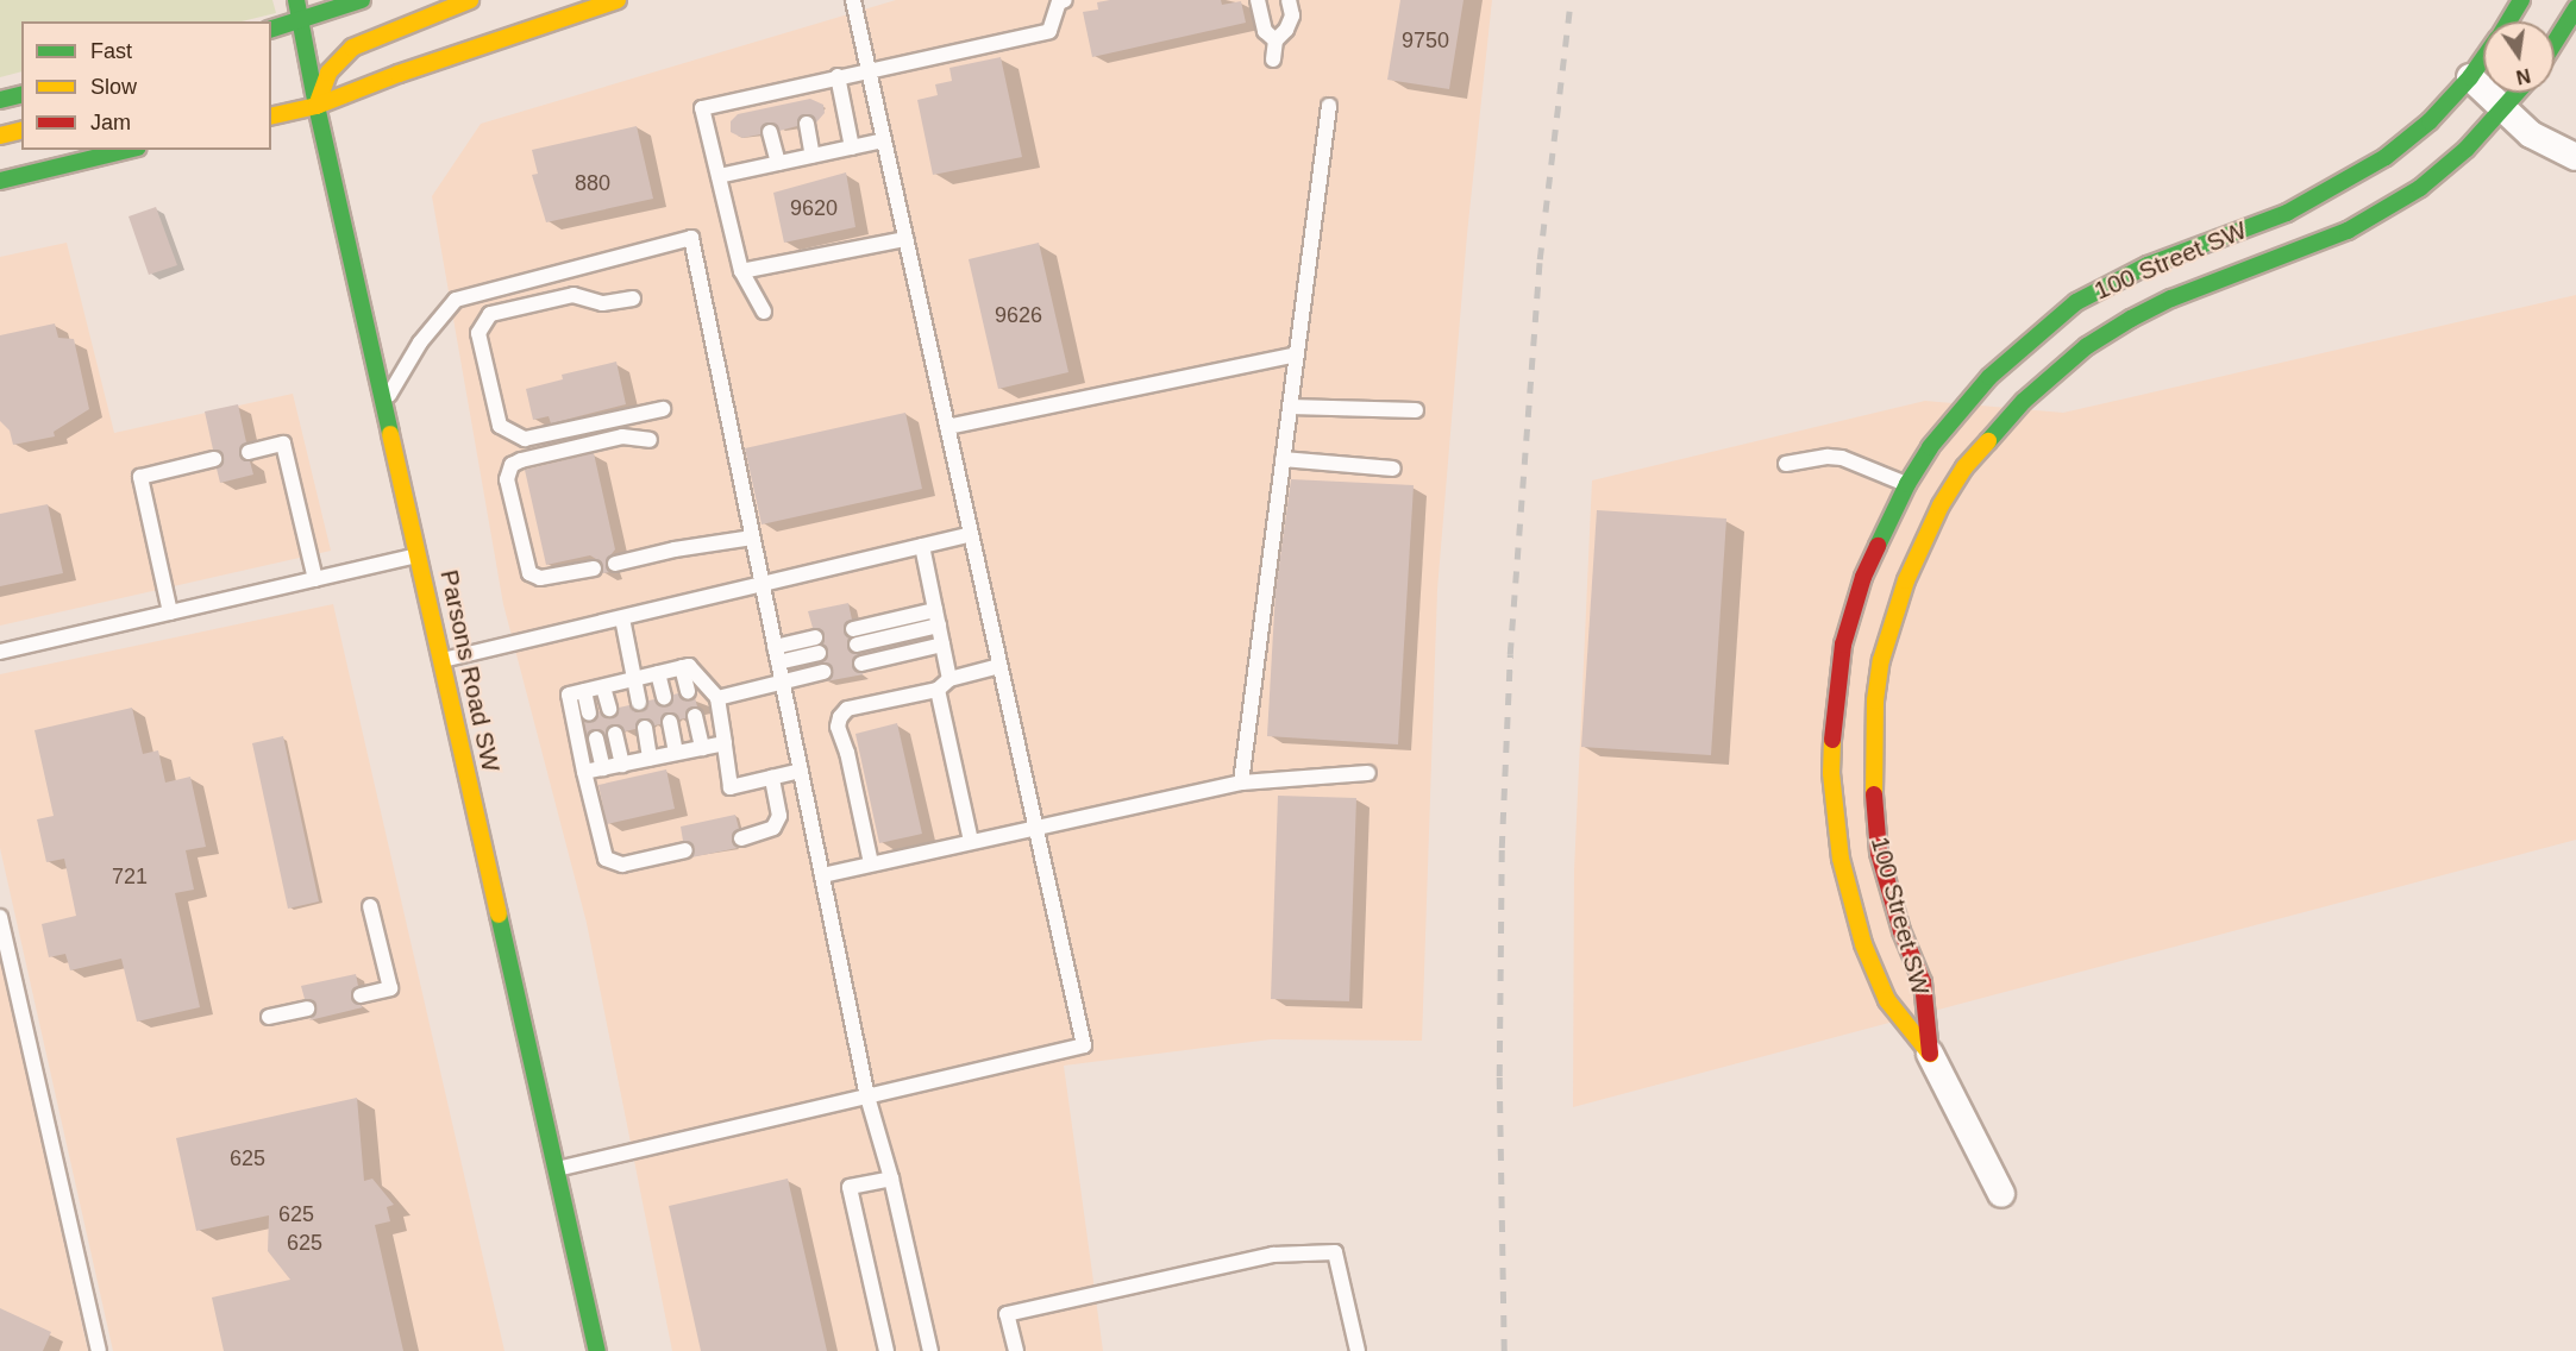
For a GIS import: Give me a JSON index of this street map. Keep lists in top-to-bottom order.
{
  "streets": {
    "street": ["100 Street SW", "Parsons Road SW"]
  },
  "house_numbers": [
    "9750",
    "880",
    "9620",
    "9626",
    "721",
    "625",
    "625",
    "625"
  ],
  "legend": ["Fast", "Slow", "Jam"],
  "north": "bottom"
}
